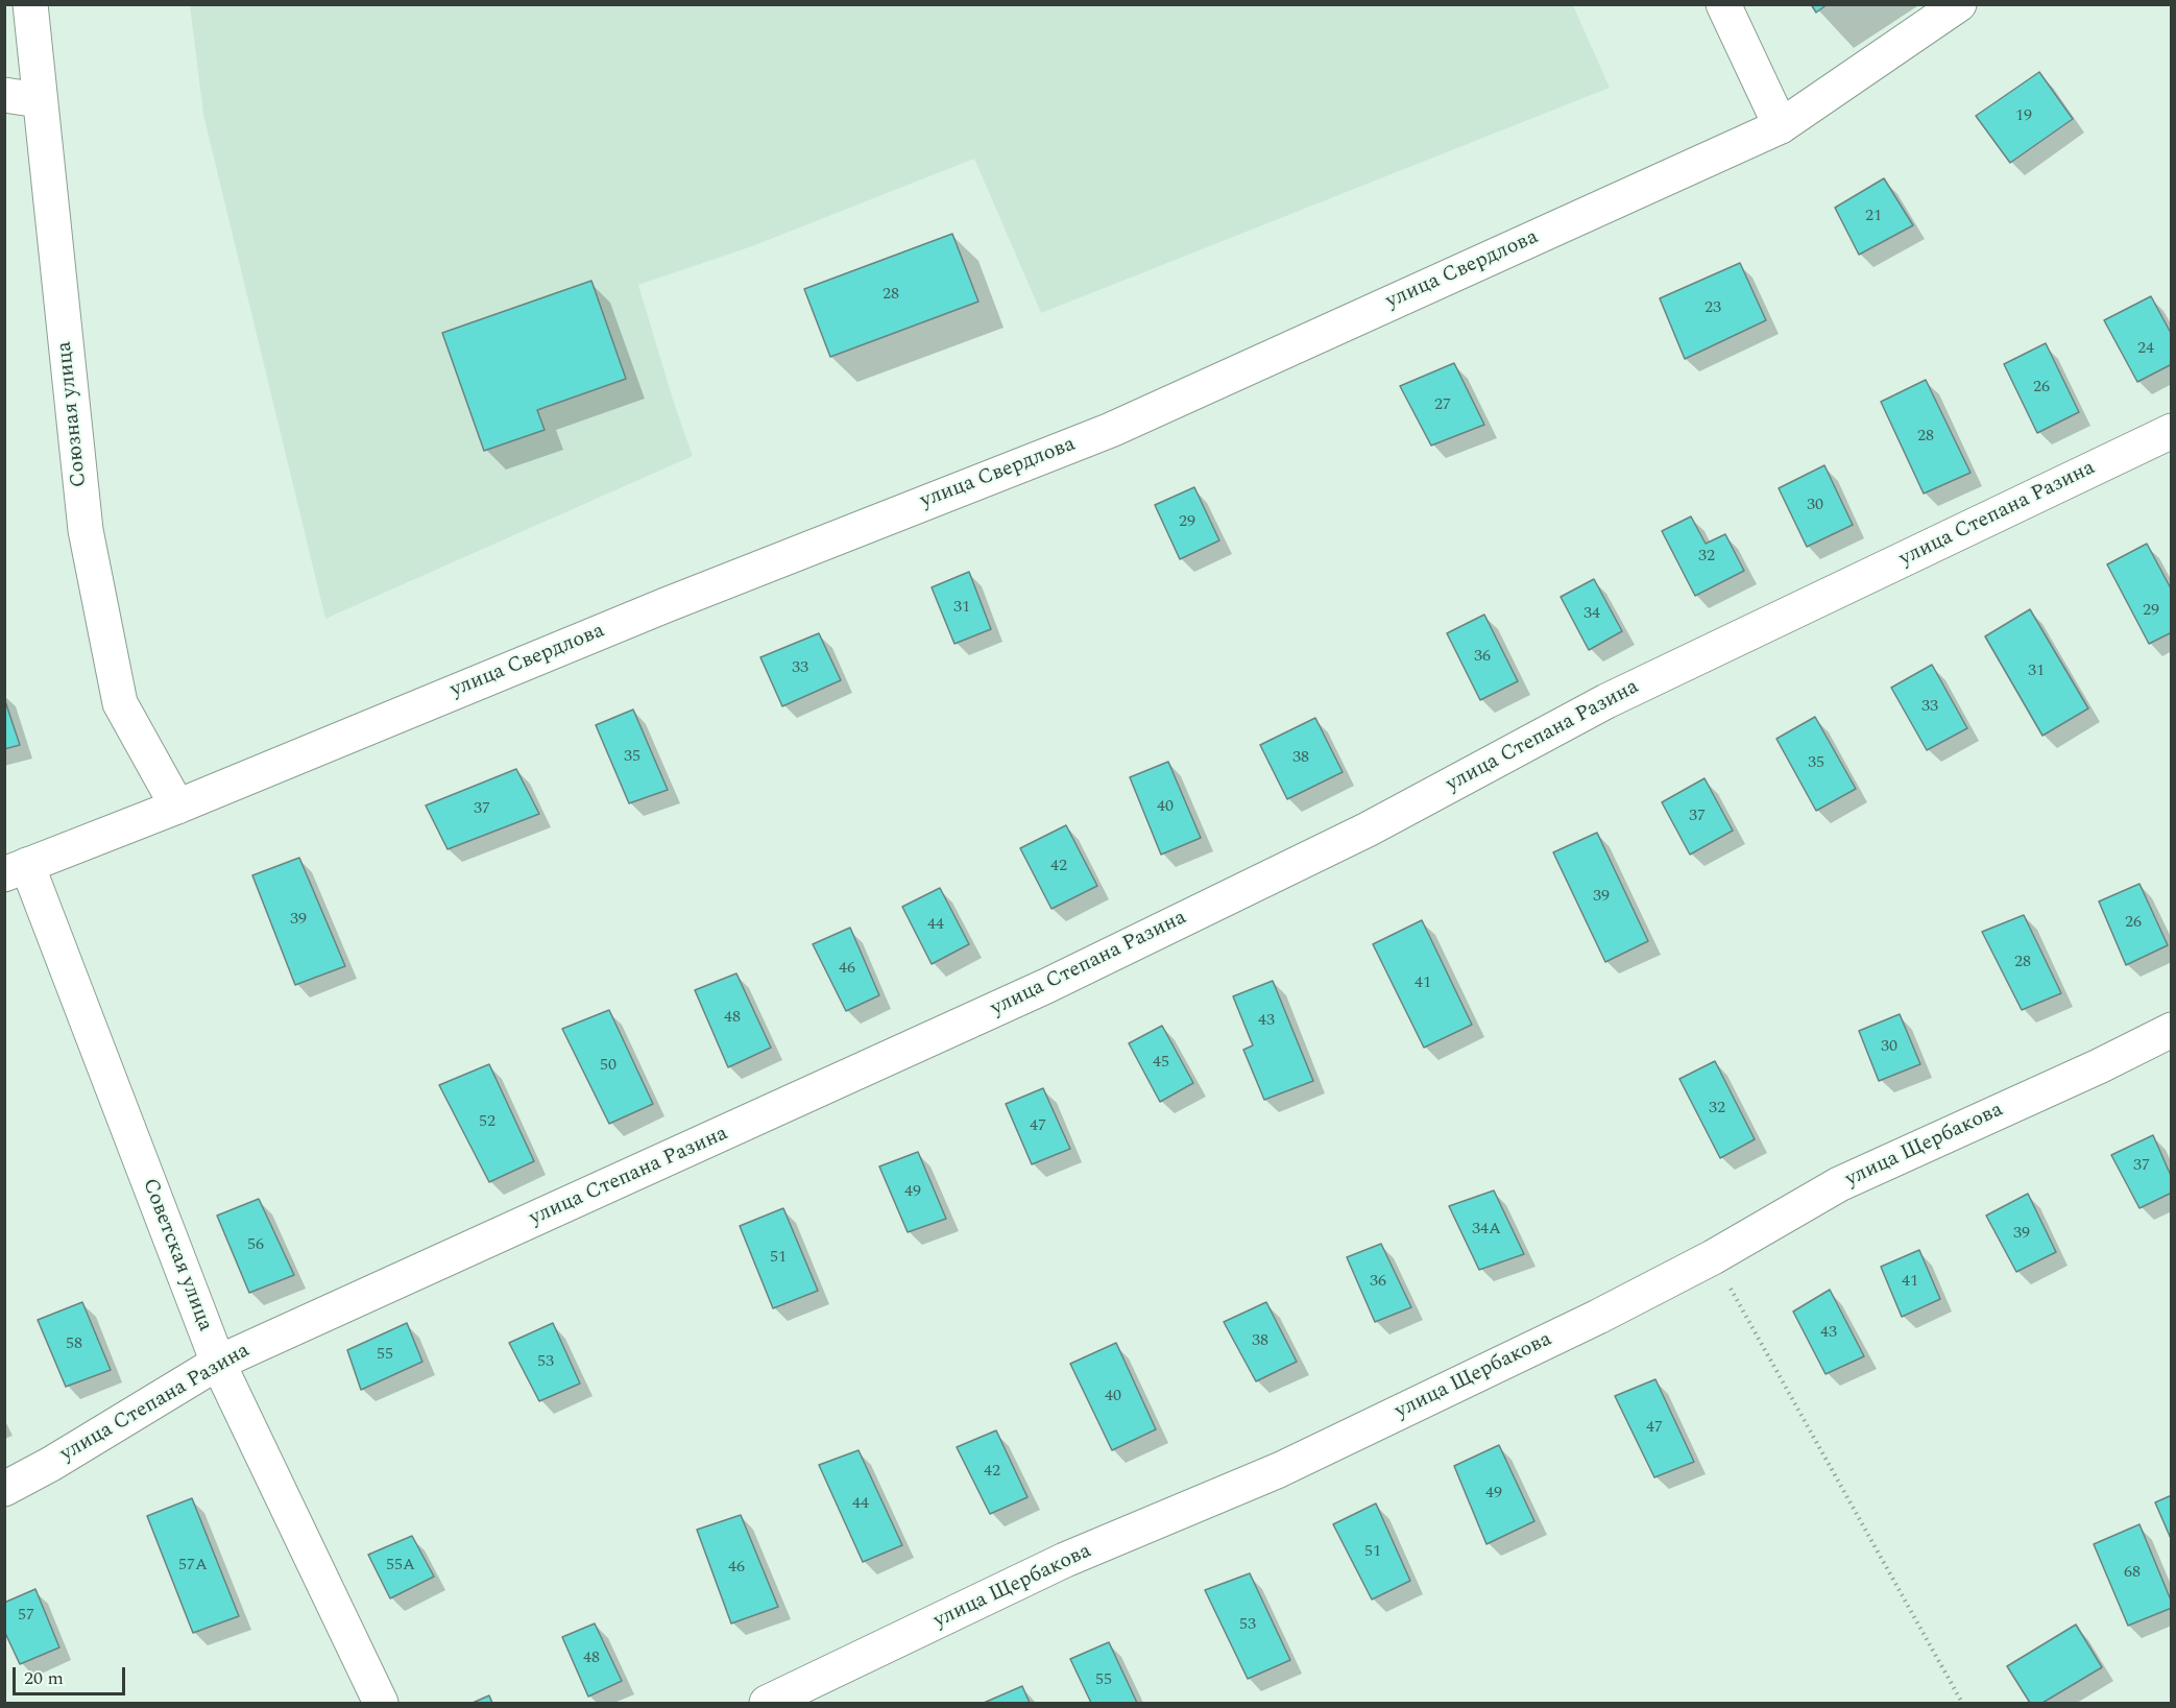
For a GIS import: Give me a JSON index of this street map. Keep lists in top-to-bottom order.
{
  "streets": {
    "street": [
      "улица Свердлова",
      "Союзная улица",
      "улица Степана Разина",
      "улица Щербакова",
      "Советская улица"
    ]
  },
  "crossings": [
    ["улица Свердлова", "Союзная улица"],
    ["улица Свердлова", "Советская улица"],
    ["улица Степана Разина", "Советская улица"]
  ],
  "house_numbers": [
    "19",
    "21",
    "28",
    "23",
    "24",
    "26",
    "27",
    "28",
    "30",
    "29",
    "32",
    "31",
    "29",
    "34",
    "36",
    "33",
    "31",
    "33",
    "35",
    "38",
    "35",
    "40",
    "37",
    "37",
    "42",
    "39",
    "39",
    "26",
    "44",
    "28",
    "46",
    "41",
    "48",
    "43",
    "30",
    "45",
    "50",
    "32",
    "52",
    "47",
    "37",
    "49",
    "34А",
    "39",
    "56",
    "51",
    "36",
    "41",
    "43",
    "38",
    "58",
    "55",
    "53",
    "40",
    "47",
    "42",
    "49",
    "44",
    "51",
    "57А",
    "55А",
    "46",
    "68",
    "57",
    "53",
    "48",
    "55"
  ],
  "scale_bar": "20 m"
}
